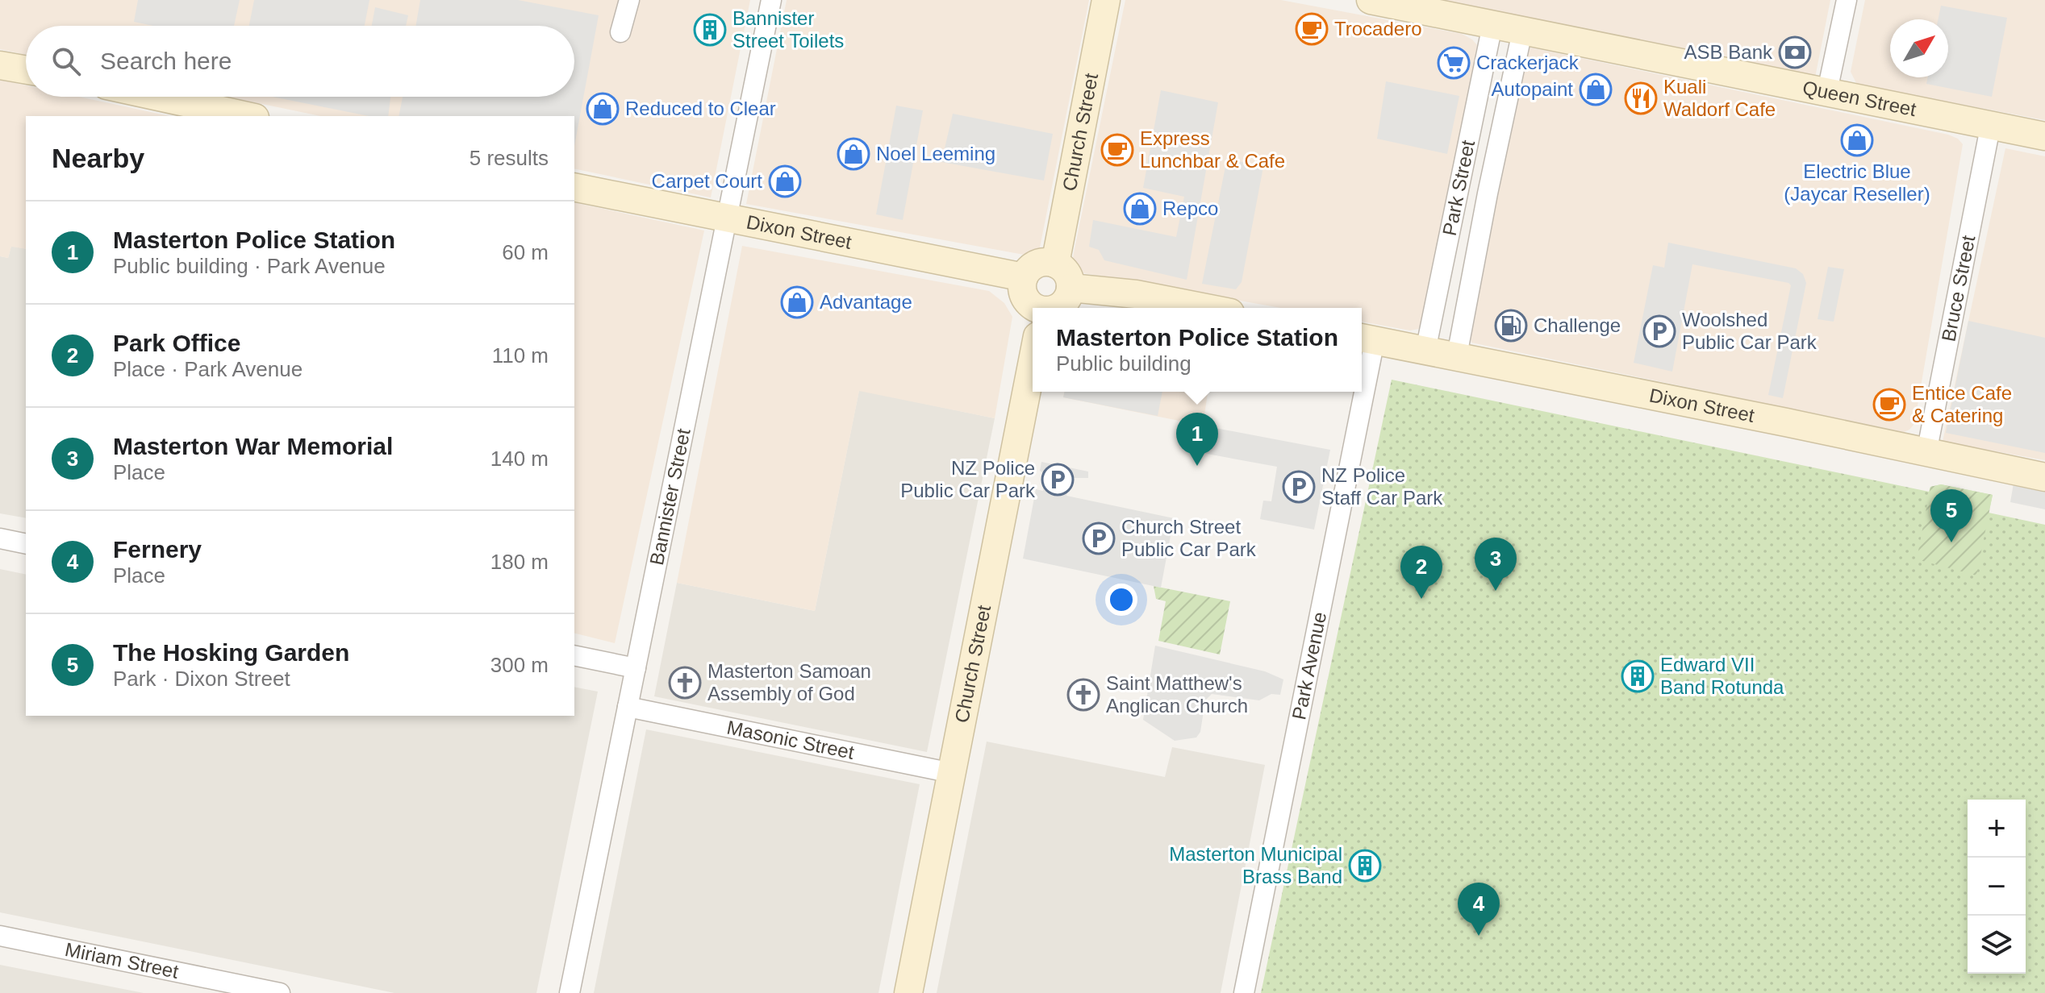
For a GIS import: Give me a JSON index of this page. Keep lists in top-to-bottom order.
{
  "streets": {
    "main road": ["Queen Street", "Church Street", "Dixon Street"],
    "street": [
      "Park Street",
      "Bruce Street",
      "Bannister Street",
      "Park Avenue",
      "Masonic Street",
      "Miriam Street"
    ]
  },
  "crossings": [
    ["Queen Street", "Park Street"],
    ["Queen Street", "Bruce Street"],
    ["Church Street", "Masonic Street"],
    ["Park Street", "Dixon Street"],
    ["Dixon Street", "Bruce Street"],
    ["Dixon Street", "Bannister Street"],
    ["Dixon Street", "Park Avenue"],
    ["Bannister Street", "Masonic Street"]
  ],
  "places": {
    "cafe": ["Trocadero", "Express Lunchbar & Cafe", "Entice Cafe & Catering"],
    "building": ["Bannister Street Toilets", "Edward VII Band Rotunda", "Masterton Municipal Brass Band"],
    "bank": ["ASB Bank"],
    "supermarket": ["Crackerjack"],
    "shop": [
      "Autopaint",
      "Reduced to Clear",
      "Electric Blue (Jaycar Reseller)",
      "Noel Leeming",
      "Carpet Court",
      "Repco",
      "Advantage"
    ],
    "restaurant": ["Kuali Waldorf Cafe"],
    "fuel station": ["Challenge"],
    "parking": [
      "Woolshed Public Car Park",
      "NZ Police Public Car Park",
      "NZ Police Staff Car Park",
      "Church Street Public Car Park"
    ],
    "church": ["Masterton Samoan Assembly of God", "Saint Matthew's Anglican Church"]
  },
  "north": "top right",
  "page": {
    "search": "Search here",
    "heading": ["Nearby", "5 results"],
    "list": [
      {
        "mark": "1",
        "name": "Masterton Police Station",
        "note": "Public building · Park Avenue",
        "value": "60 m"
      },
      {
        "mark": "2",
        "name": "Park Office",
        "note": "Place · Park Avenue",
        "value": "110 m"
      },
      {
        "mark": "3",
        "name": "Masterton War Memorial",
        "note": "Place",
        "value": "140 m"
      },
      {
        "mark": "4",
        "name": "Fernery",
        "note": "Place",
        "value": "180 m"
      },
      {
        "mark": "5",
        "name": "The Hosking Garden",
        "note": "Park · Dixon Street",
        "value": "300 m"
      }
    ],
    "popup": ["Masterton Police Station", "Public building"],
    "pins": [
      "1",
      "5",
      "3",
      "2",
      "4"
    ],
    "map_buttons": ["+", "−"]
  }
}
